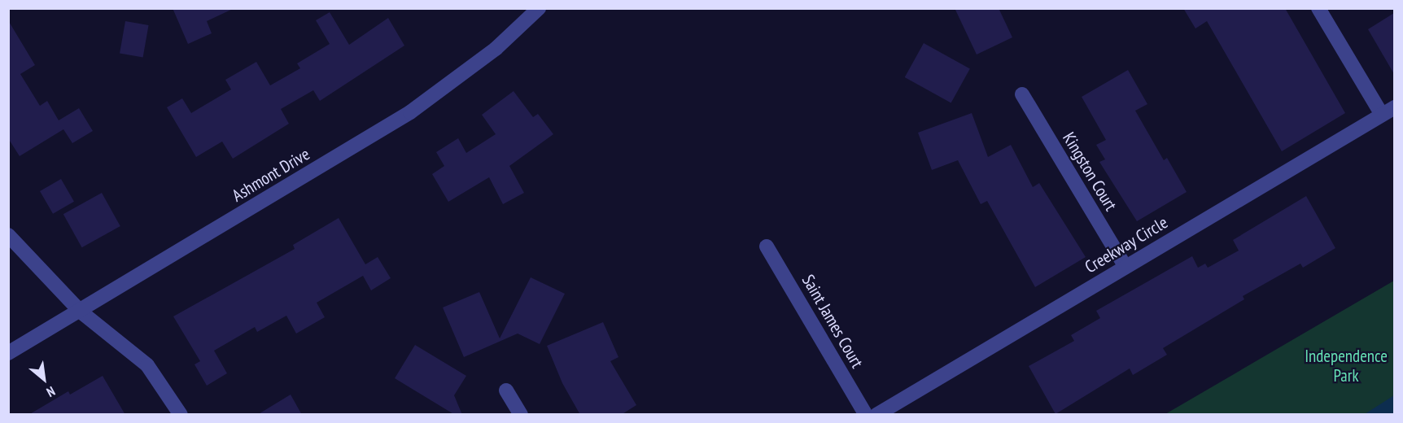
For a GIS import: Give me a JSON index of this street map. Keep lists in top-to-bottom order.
{
  "streets": {
    "street": [
      "Kingston Court",
      "Ashmont Drive",
      "Creekway Circle",
      "Saint James Court"
    ]
  },
  "crossings": [
    ["Kingston Court", "Creekway Circle"]
  ],
  "parks": ["Independence Park"],
  "north": "bottom right"
}
